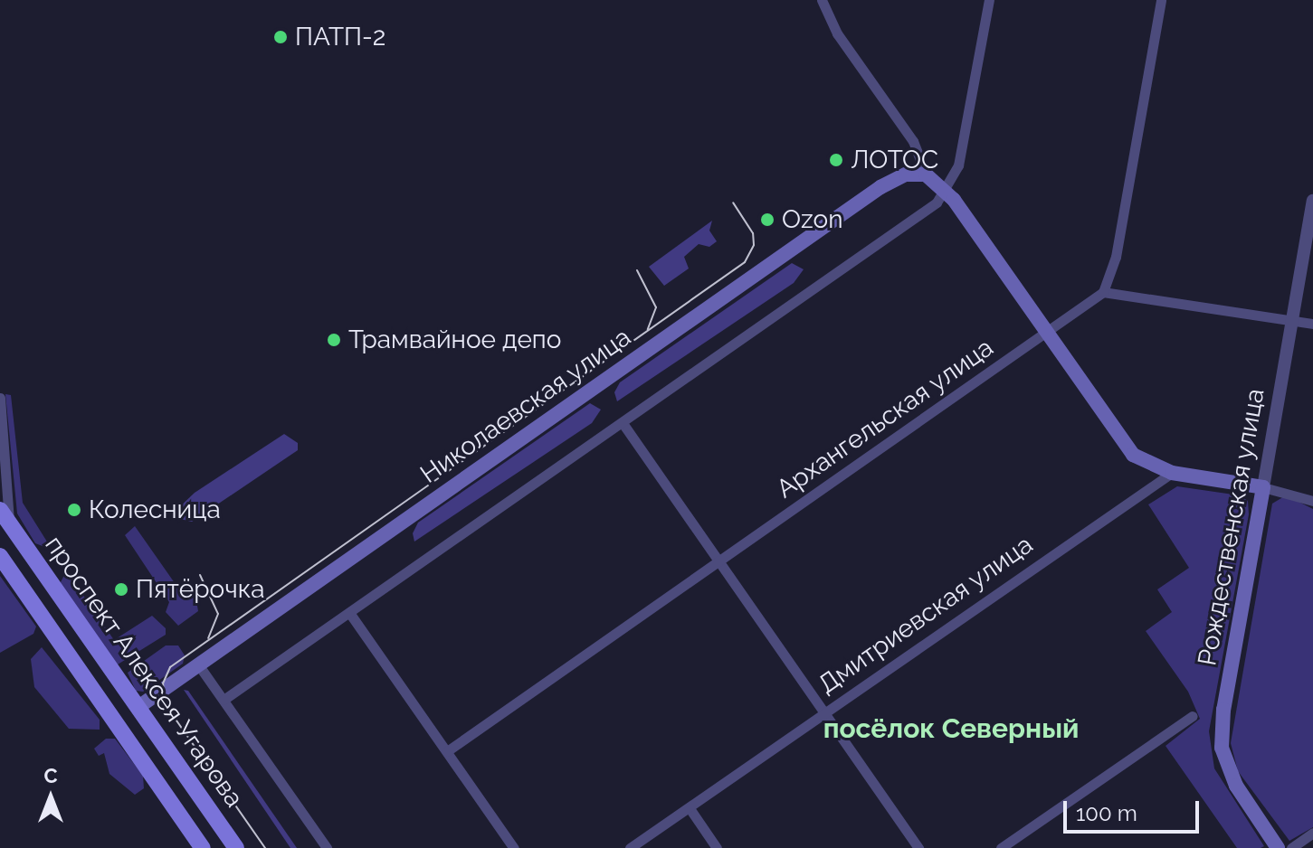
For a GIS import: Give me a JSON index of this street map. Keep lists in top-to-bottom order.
{
  "streets": {
    "main road": ["Николаевская улица", "Рождественская улица", "проспект Алексея Угарова"],
    "street": ["Архангельская улица", "Дмитриевская улица"]
  },
  "crossings": [
    ["Николаевская улица", "проспект Алексея Угарова"]
  ],
  "districts": ["посёлок Северный"],
  "places": [
    "ПАТП-2",
    "ЛОТОС",
    "Ozon",
    "Трамвайное депо",
    "Колесница",
    "Пятёрочка"
  ],
  "scale_bar": "100 m",
  "north": "top"
}
